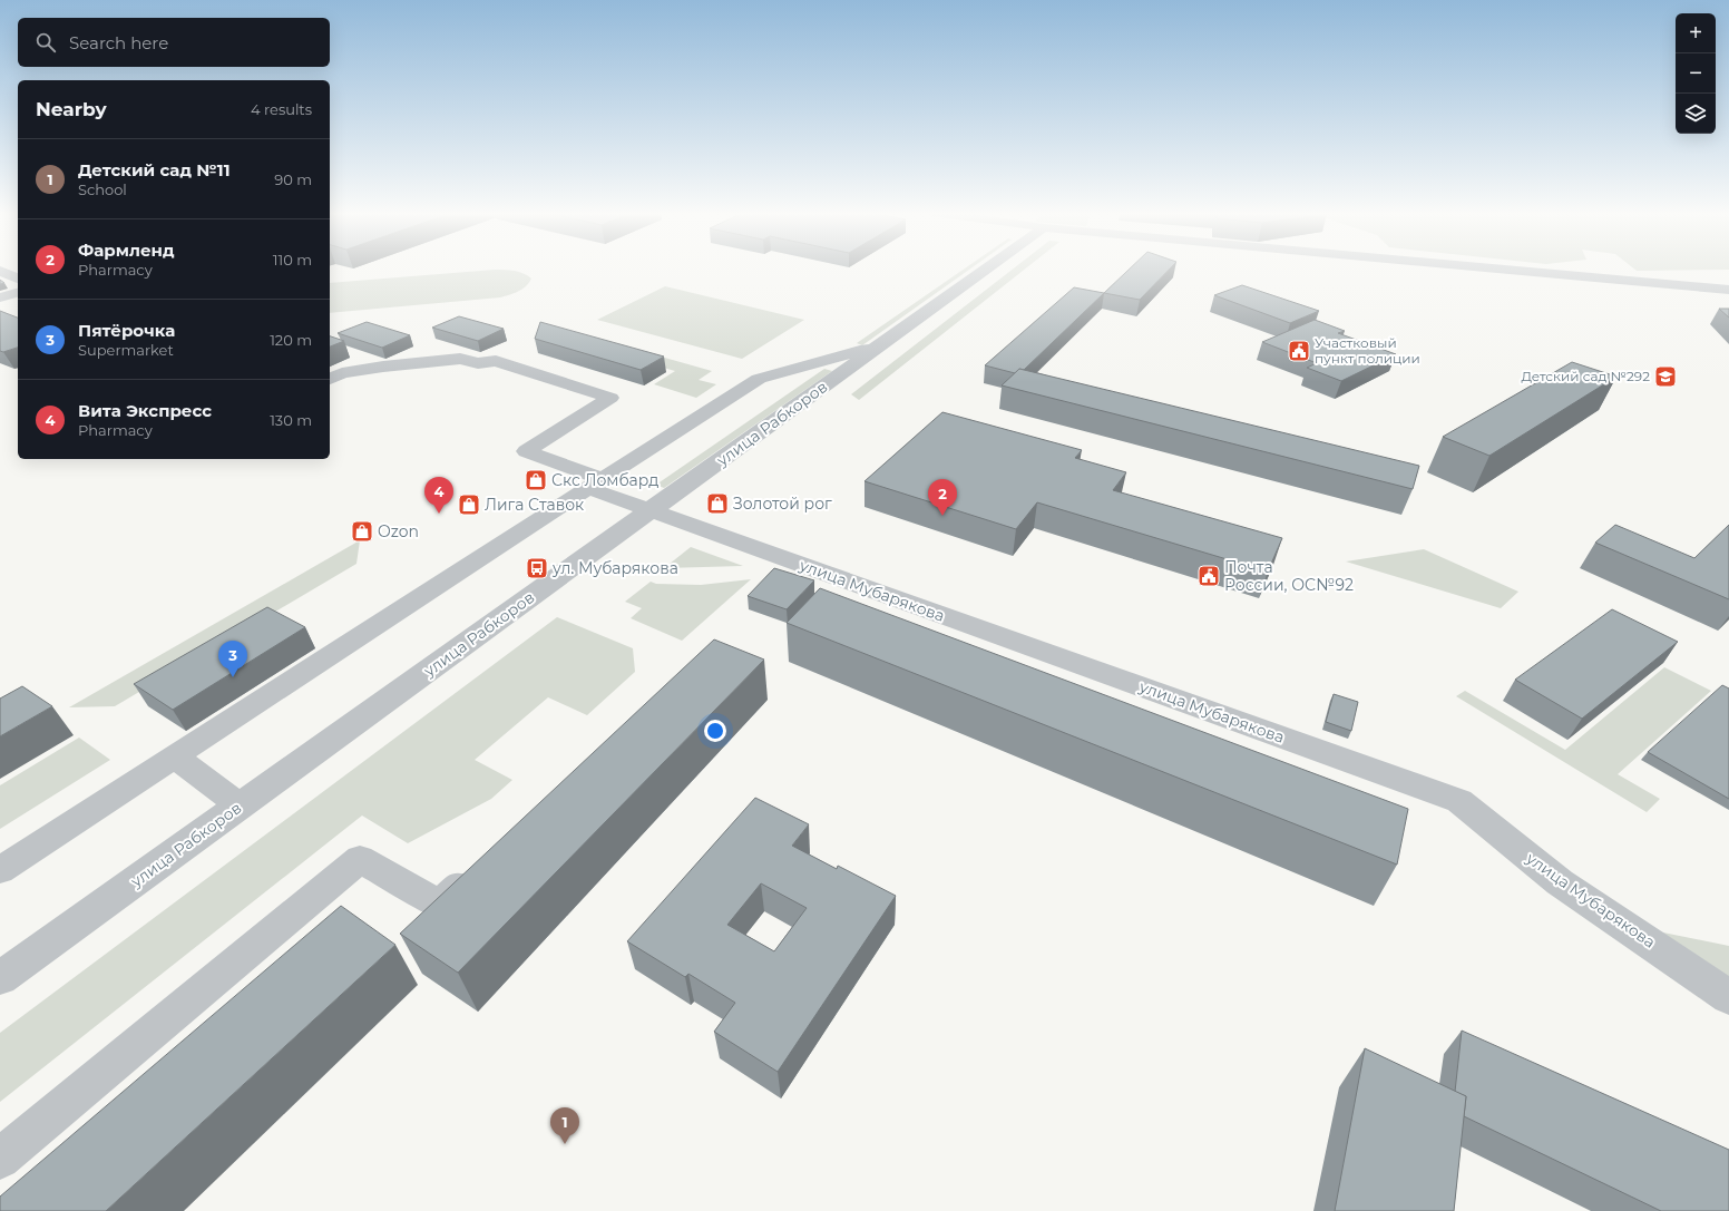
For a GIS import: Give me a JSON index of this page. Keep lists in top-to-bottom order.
{
  "streets": {
    "street": ["улица Рабкоров", "улица Мубарякова"]
  },
  "crossings": [
    ["улица Рабкоров", "улица Мубарякова"]
  ],
  "places": {
    "public building": ["Участковый пункт полиции", "Почта России, ОС№92"],
    "school or university": ["Детский сад №292"],
    "shop": [
      "Скс Ломбард",
      "Золотой рог",
      "Лига Ставок",
      "Ozon"
    ],
    "bus stop": ["ул. Мубарякова"]
  },
  "page": {
    "map_buttons": ["+", "−"],
    "search": "Search here",
    "heading": ["Nearby", "4 results"],
    "list": [
      {
        "mark": "1",
        "name": "Детский сад №11",
        "note": "School",
        "value": "90 m"
      },
      {
        "mark": "2",
        "name": "Фармленд",
        "note": "Pharmacy",
        "value": "110 m"
      },
      {
        "mark": "3",
        "name": "Пятёрочка",
        "note": "Supermarket",
        "value": "120 m"
      },
      {
        "mark": "4",
        "name": "Вита Экспресс",
        "note": "Pharmacy",
        "value": "130 m"
      }
    ],
    "pins": [
      "4",
      "2",
      "3",
      "1"
    ]
  }
}
